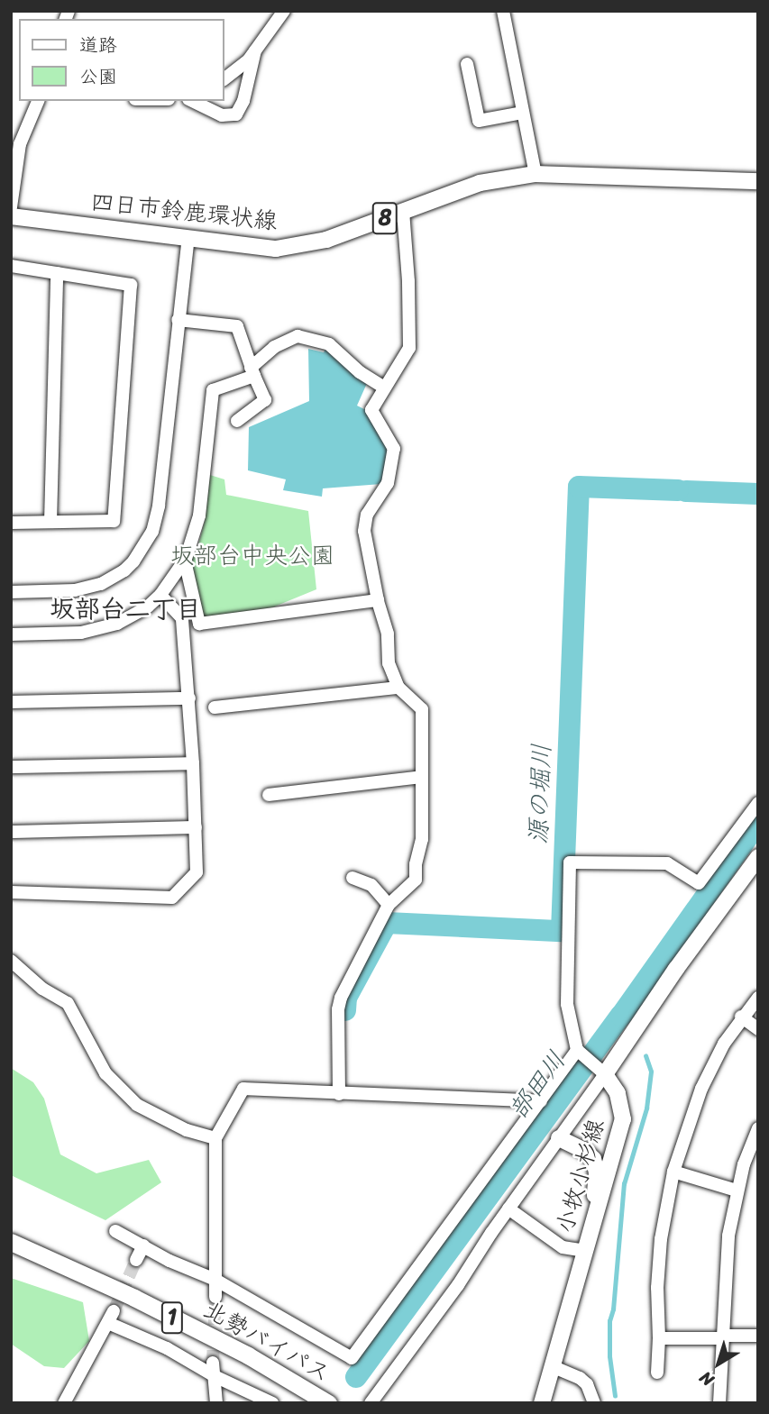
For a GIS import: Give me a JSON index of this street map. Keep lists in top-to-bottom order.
{
  "streets": {
    "highway": ["1", "北勢バイパス"],
    "main road": ["四日市鈴鹿環状線", "8", "小牧小杉線"]
  },
  "districts": ["坂部台二丁目"],
  "water": ["源の堀川", "部田川"],
  "parks": ["坂部台中央公園"],
  "legend": ["道路", "公園"],
  "north": "bottom left"
}
